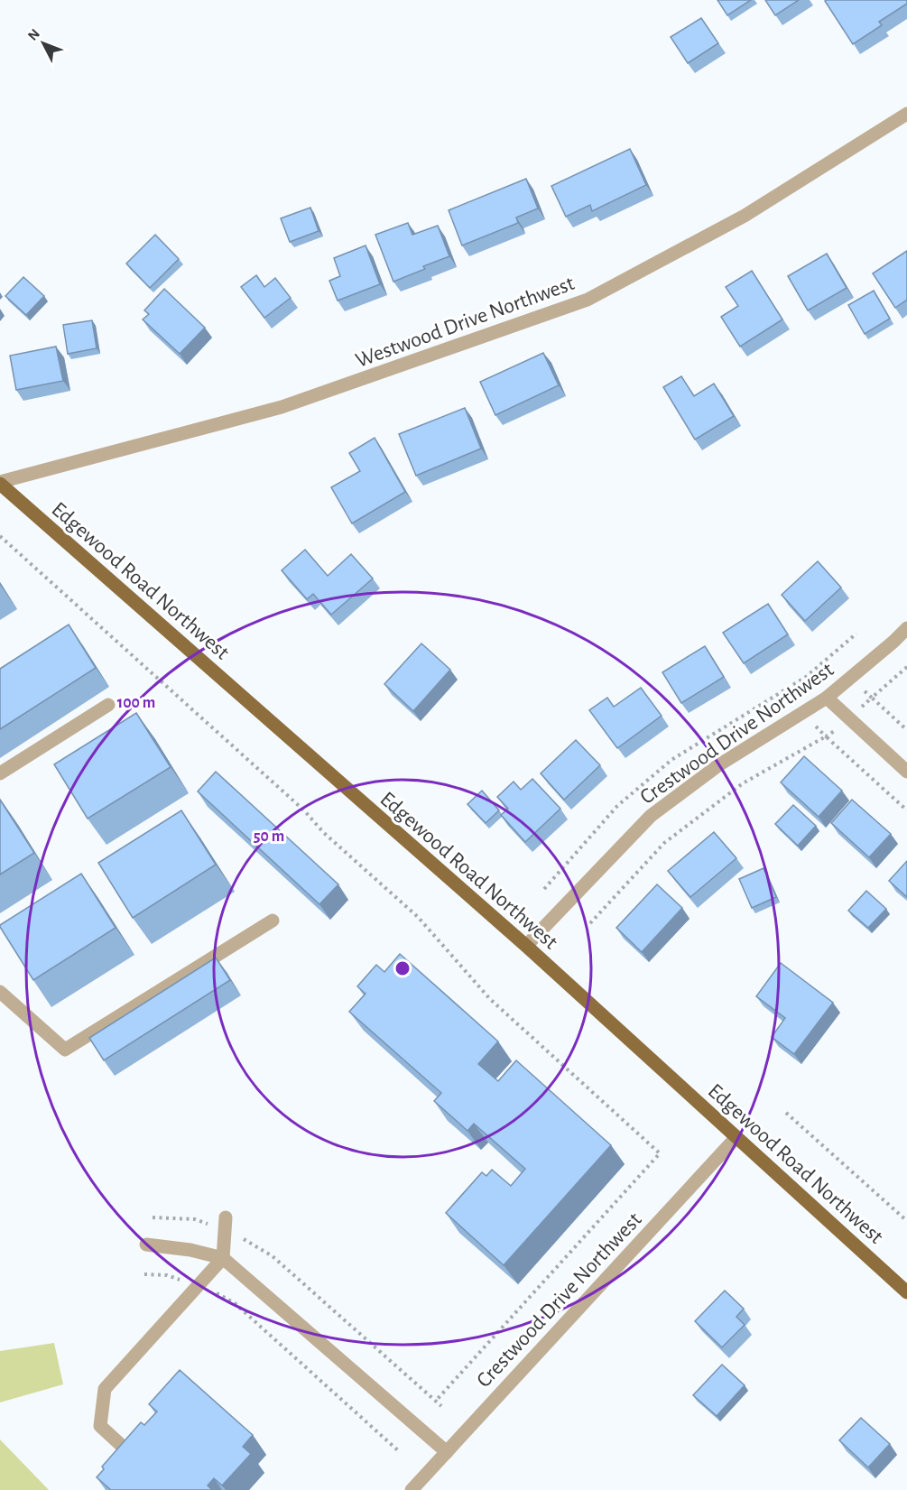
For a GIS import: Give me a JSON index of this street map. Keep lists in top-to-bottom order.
{
  "streets": {
    "main road": ["Edgewood Road Northwest"],
    "street": ["Westwood Drive Northwest", "Crestwood Drive Northwest"]
  },
  "crossings": [
    ["Westwood Drive Northwest", "Edgewood Road Northwest"],
    ["Edgewood Road Northwest", "Crestwood Drive Northwest"]
  ],
  "north": "top left",
  "rings": ["100 m", "50 m"]
}
